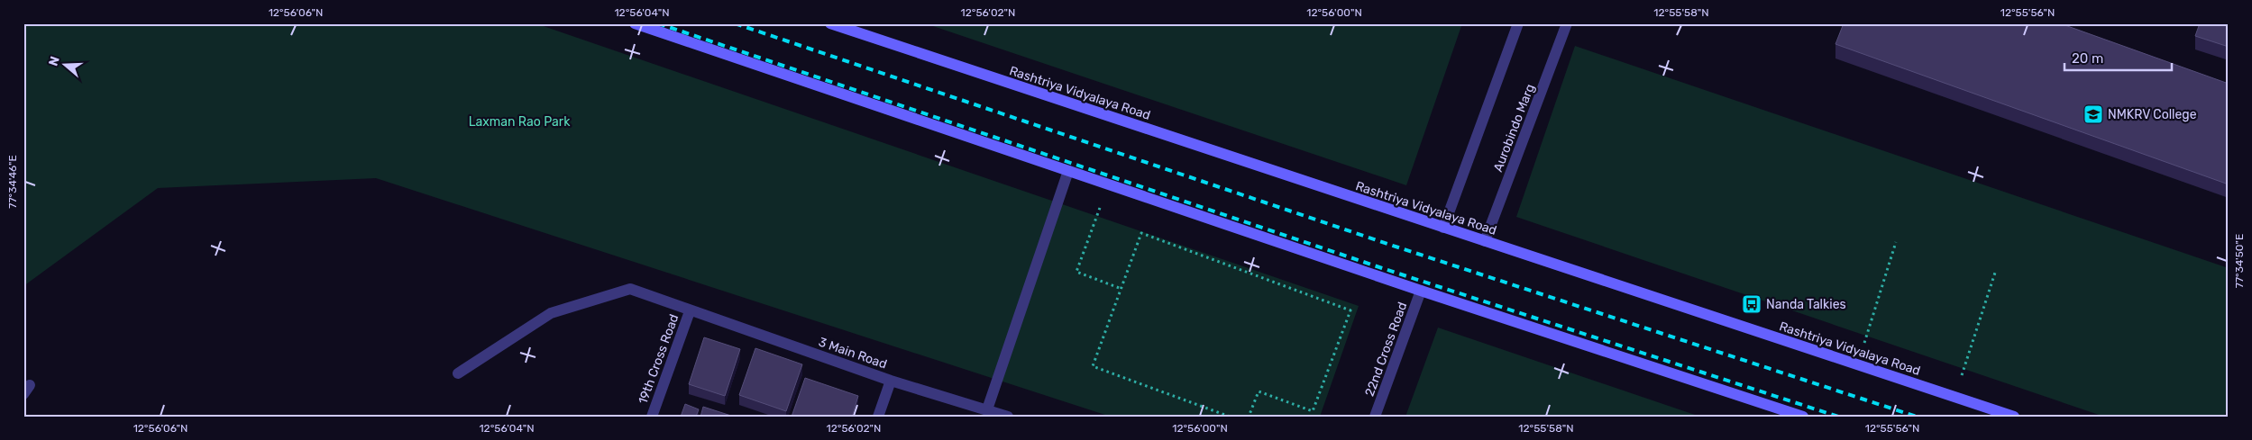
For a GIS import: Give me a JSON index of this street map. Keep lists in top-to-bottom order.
{
  "streets": {
    "main road": ["Rashtriya Vidyalaya Road"],
    "street": [
      "Aurobindo Marg",
      "22nd Cross Road",
      "3 Main Road",
      "19th Cross Road"
    ]
  },
  "crossings": [
    ["Rashtriya Vidyalaya Road", "Aurobindo Marg"],
    ["3 Main Road", "19th Cross Road"]
  ],
  "parks": ["Laxman Rao Park"],
  "places": {
    "school or university": ["NMKRV College"],
    "bus stop": ["Nanda Talkies"]
  },
  "scale_bar": "20 m",
  "north": "left",
  "coordinates": [
    "12°56'06\"N",
    "12°56'04\"N",
    "12°56'02\"N",
    "12°56'00\"N",
    "12°55'58\"N",
    "12°55'56\"N",
    "77°34'46\"E",
    "77°34'50\"E"
  ]
}
